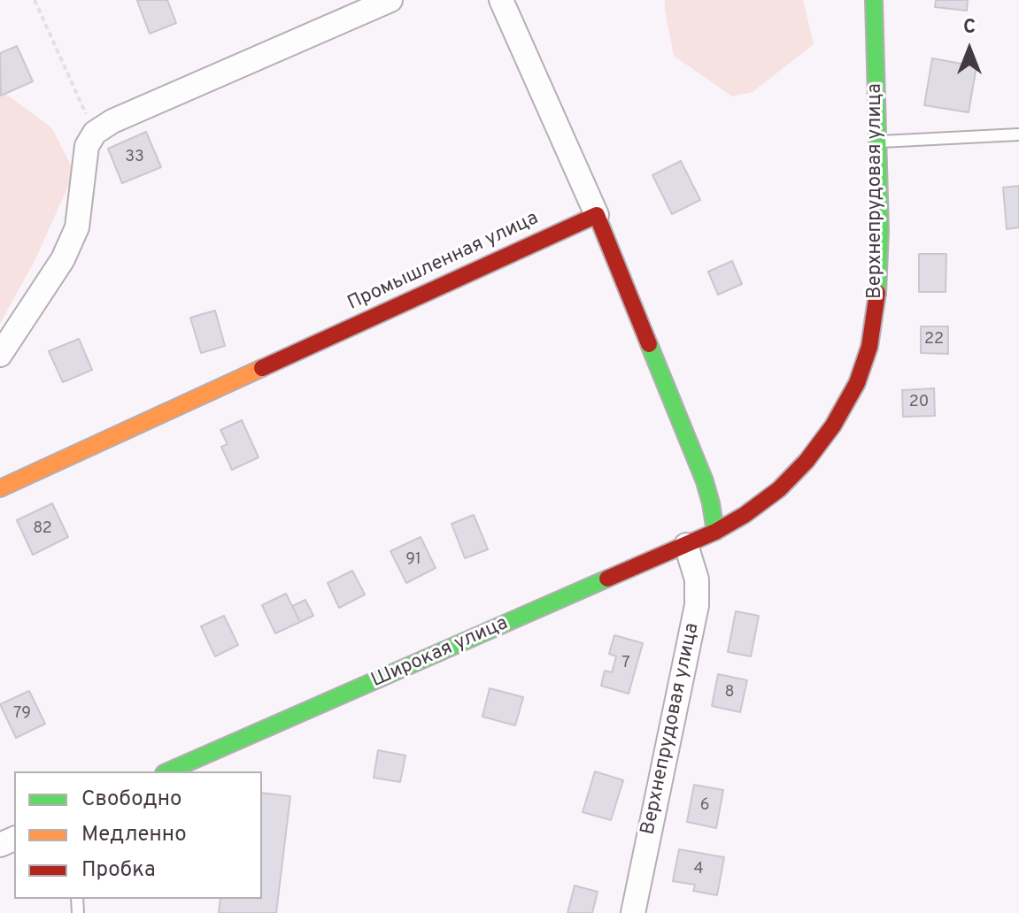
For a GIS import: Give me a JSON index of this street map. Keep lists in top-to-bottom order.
{
  "streets": {
    "street": ["Верхнепрудовая улица", "Промышленная улица", "Широкая улица"]
  },
  "crossings": [
    ["Верхнепрудовая улица", "Широкая улица"]
  ],
  "house_numbers": [
    "33",
    "22",
    "20",
    "82",
    "91",
    "7",
    "8",
    "79",
    "6",
    "4"
  ],
  "legend": ["Свободно", "Медленно", "Пробка"],
  "north": "top"
}
